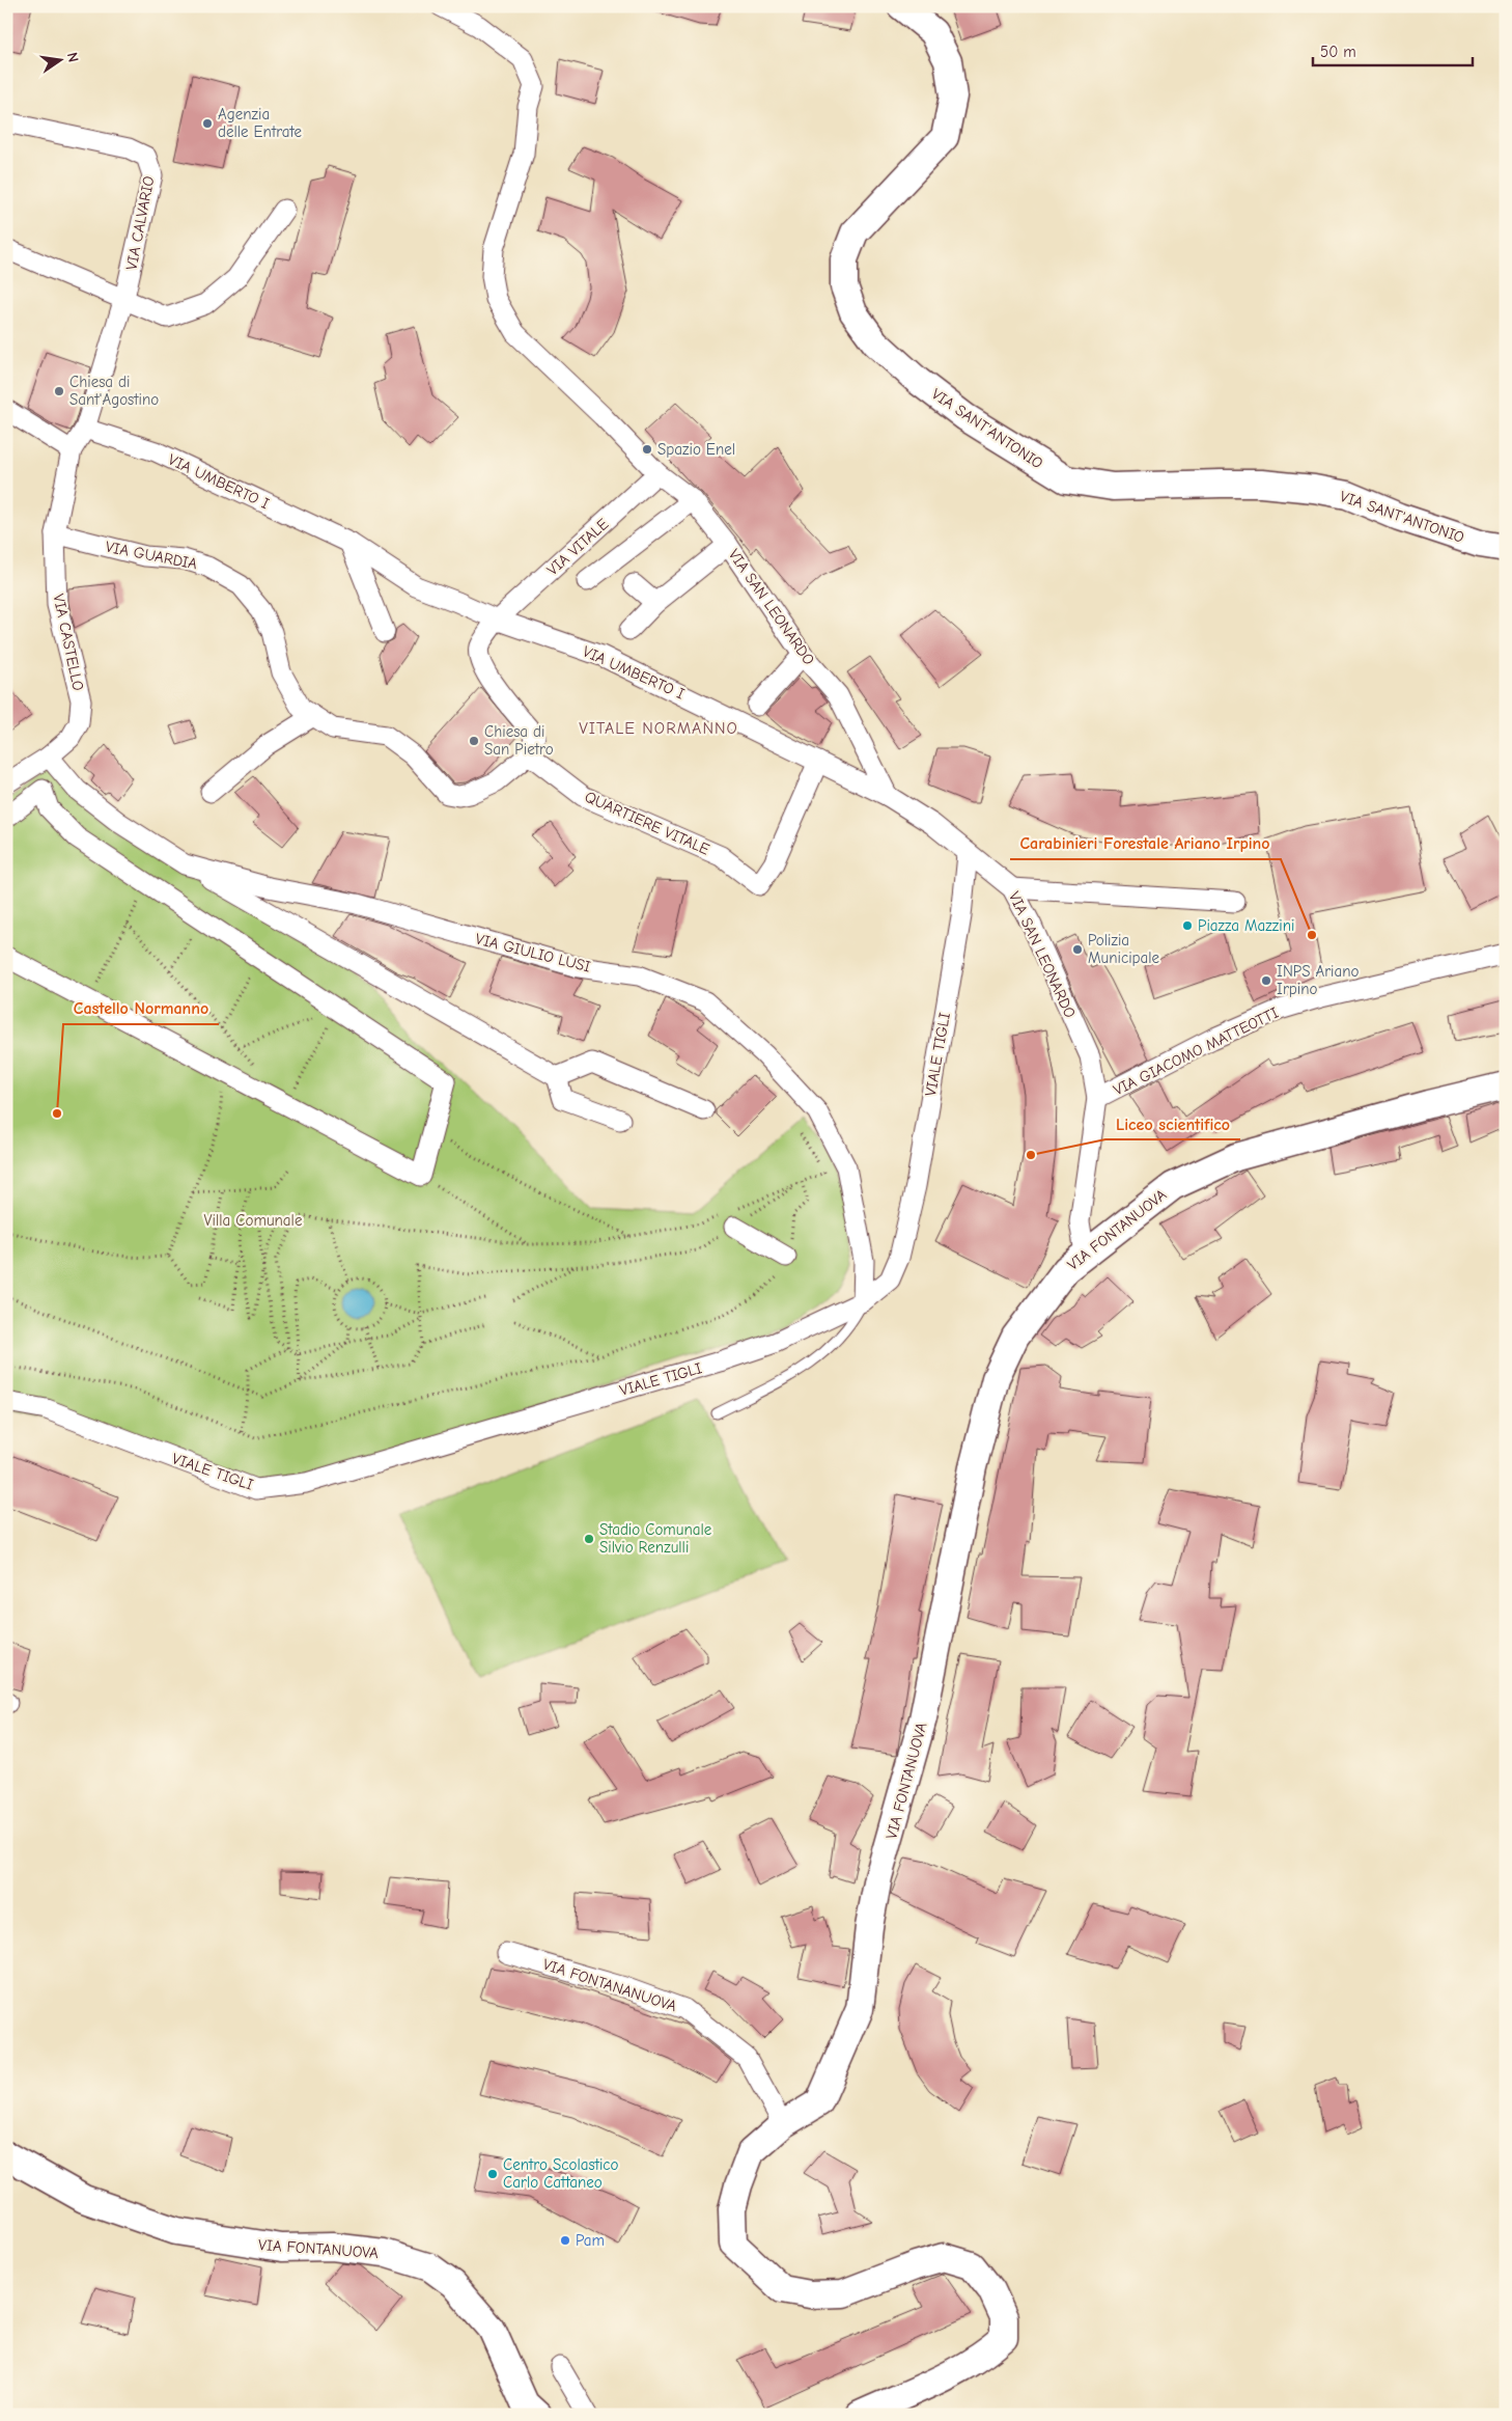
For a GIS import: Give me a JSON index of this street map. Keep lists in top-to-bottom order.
{
  "streets": {
    "street": [
      "VIA CALVARIO",
      "VIA SANT'ANTONIO",
      "VIA UMBERTO I",
      "VIA VITALE",
      "VIA GUARDIA",
      "VIA SAN LEONARDO",
      "VIA CASTELLO",
      "QUARTIERE VITALE",
      "VIA GIULIO LUSI",
      "VIA GIACOMO MATTEOTTI",
      "VIALE TIGLI",
      "VIA FONTANUOVA",
      "VIA FONTANANUOVA"
    ]
  },
  "crossings": [
    ["VIA CALVARIO", "VIA UMBERTO I"],
    ["VIA CALVARIO", "VIA CASTELLO"],
    ["VIA UMBERTO I", "VIA VITALE"],
    ["VIA UMBERTO I", "VIA SAN LEONARDO"],
    ["VIA UMBERTO I", "VIA CASTELLO"],
    ["VIA UMBERTO I", "QUARTIERE VITALE"],
    ["VIA VITALE", "VIA SAN LEONARDO"],
    ["VIA GUARDIA", "VIA CASTELLO"],
    ["VIA GUARDIA", "QUARTIERE VITALE"],
    ["VIA SAN LEONARDO", "VIA GIACOMO MATTEOTTI"],
    ["VIA SAN LEONARDO", "VIALE TIGLI"],
    ["VIA SAN LEONARDO", "VIA FONTANUOVA"],
    ["VIA CASTELLO", "VIA GIULIO LUSI"],
    ["VIA GIULIO LUSI", "VIALE TIGLI"],
    ["VIA FONTANUOVA", "VIA FONTANANUOVA"]
  ],
  "districts": ["VITALE NORMANNO"],
  "parks": ["Villa Comunale"],
  "places": [
    "Agenzia delle Entrate",
    "Chiesa di Sant'Agostino",
    "Spazio Enel",
    "Chiesa di San Pietro",
    "Piazza Mazzini",
    "Carabinieri Forestale Ariano Irpino",
    "Polizia Municipale",
    "INPS Ariano Irpino",
    "Castello Normanno",
    "Liceo scientifico",
    "Stadio Comunale Silvio Renzulli",
    "Centro Scolastico Carlo Cattaneo",
    "Pam"
  ],
  "scale_bar": "50 m",
  "north": "right"
}
